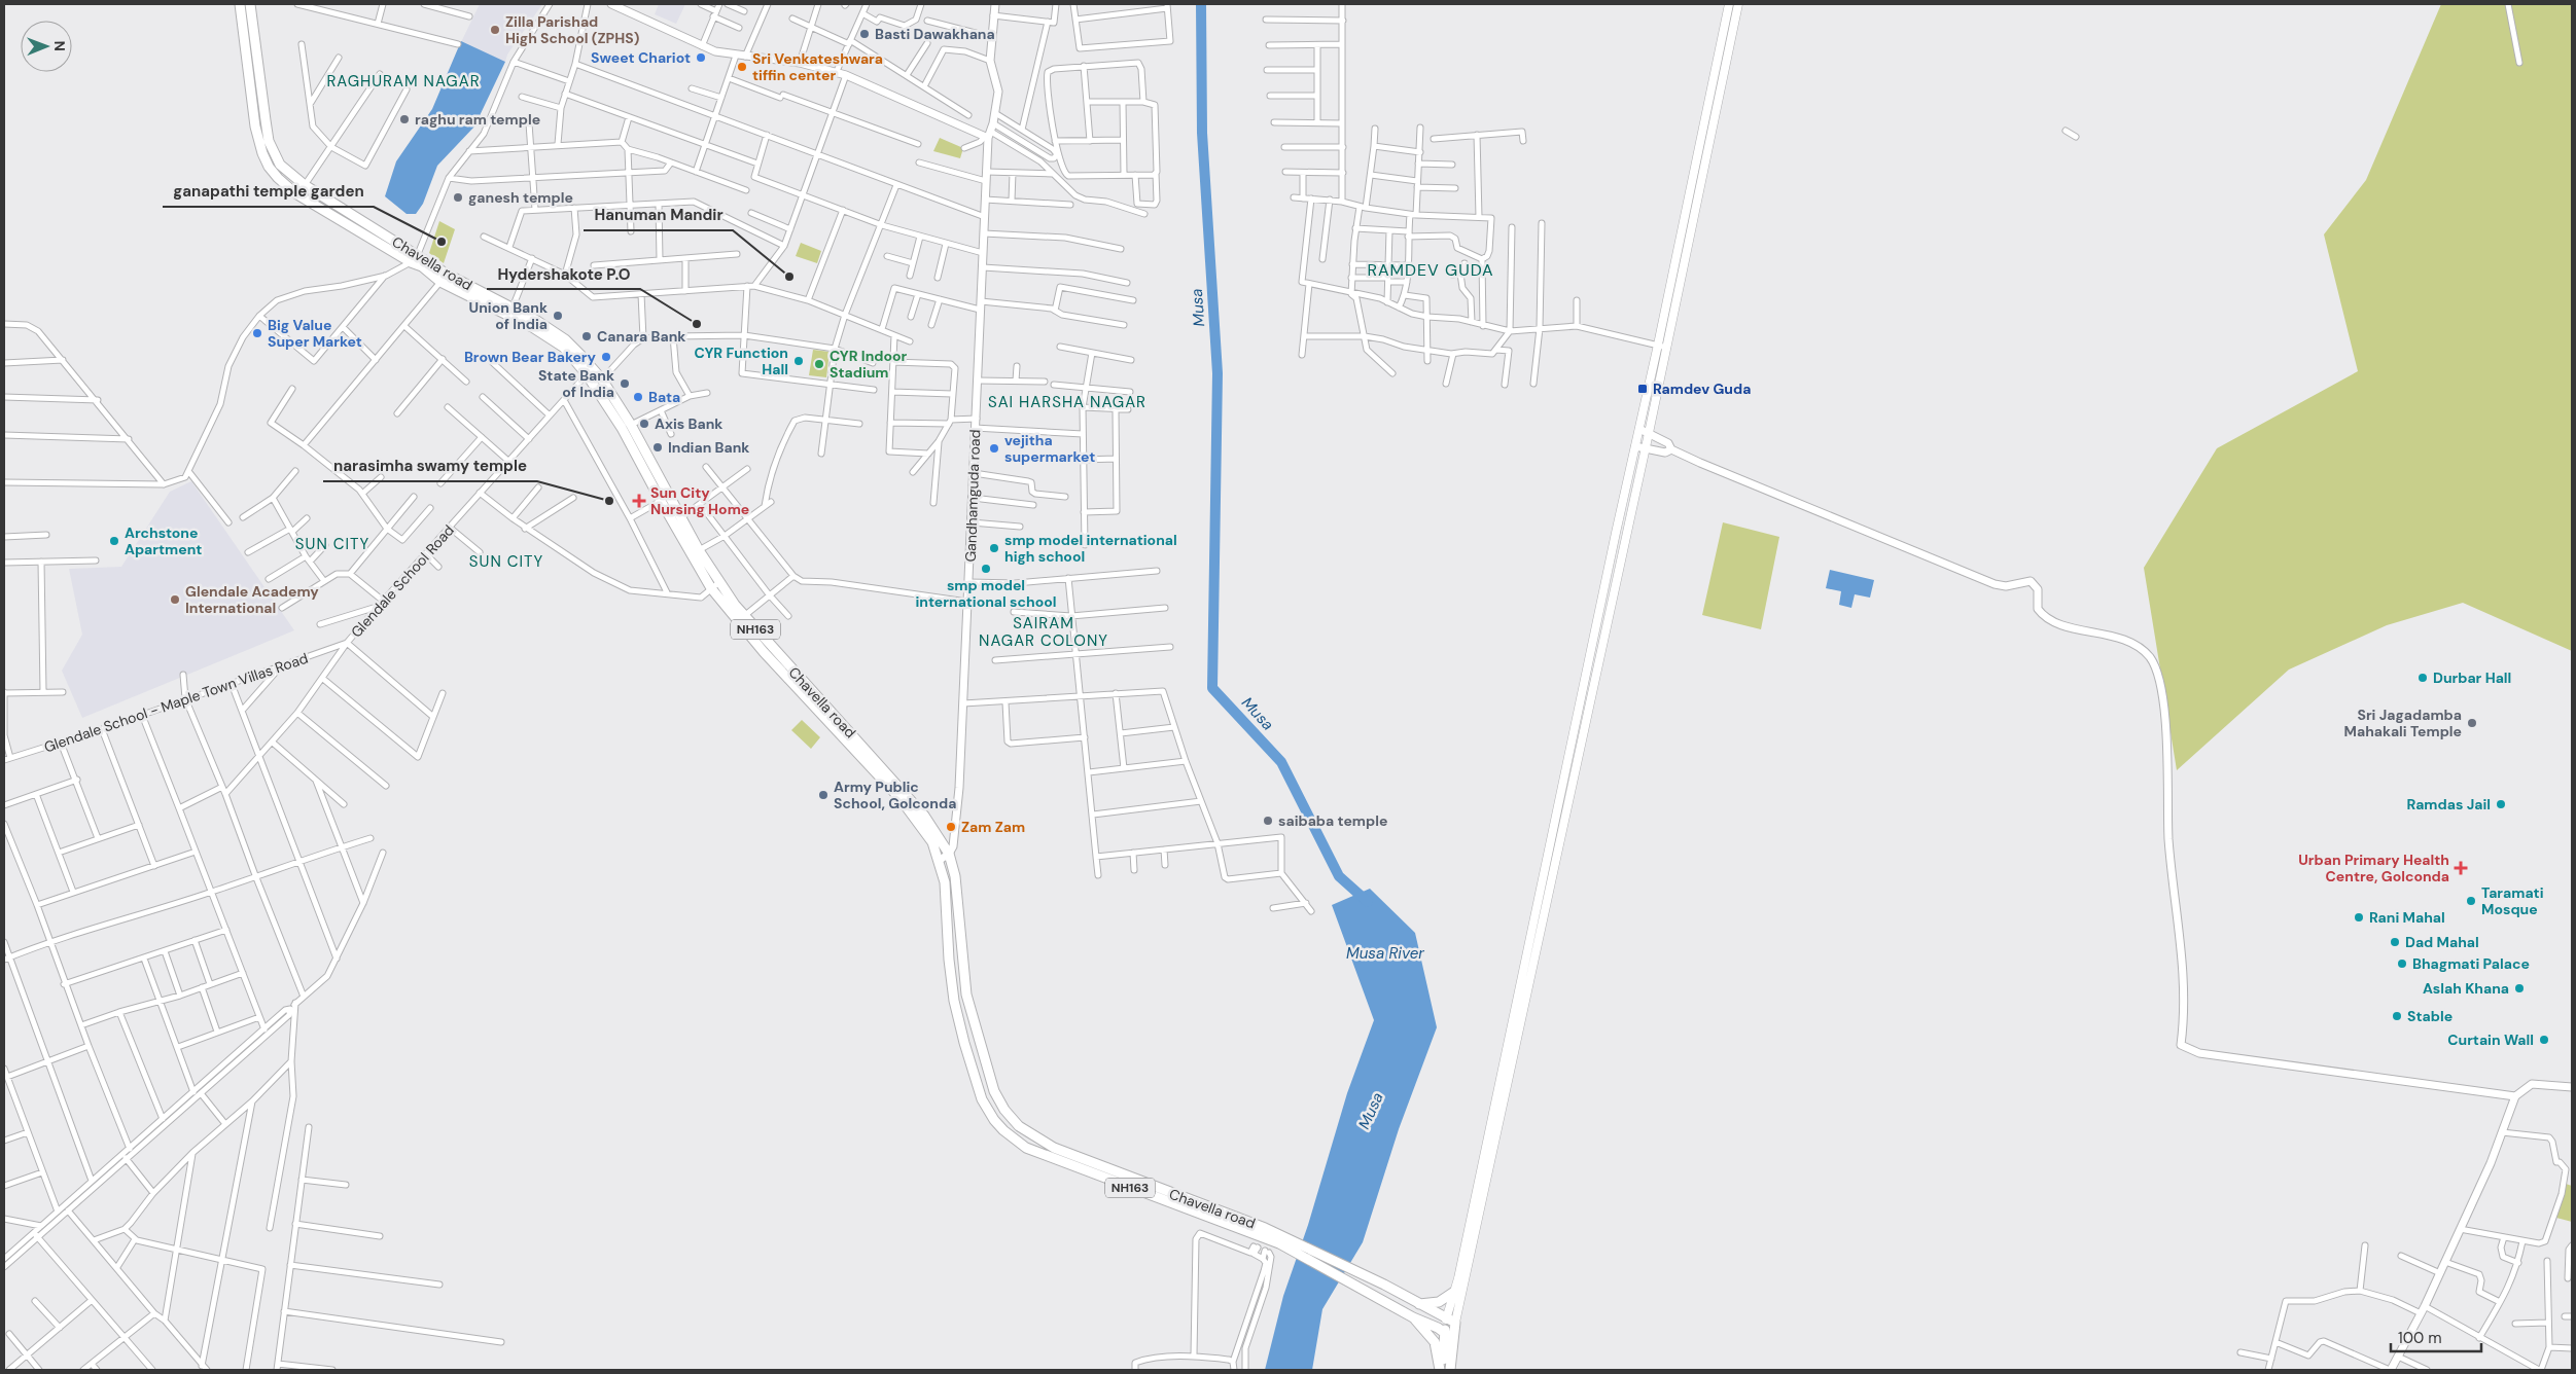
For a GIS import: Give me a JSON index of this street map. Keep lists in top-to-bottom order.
{
  "streets": {
    "highway": ["Chavella road", "NH163"],
    "street": ["Gandhamguda road", "Glendale School Road", "Glendale School - Maple Town Villas Road"]
  },
  "crossings": [
    ["Chavella road", "Gandhamguda road"],
    ["Chavella road", "Glendale School Road"],
    ["Chavella road", "NH163"],
    ["Glendale School Road", "Glendale School - Maple Town Villas Road"]
  ],
  "districts": [
    "RAGHURAM NAGAR",
    "RAMDEV GUDA",
    "SAI HARSHA NAGAR",
    "SUN CITY",
    "SUN CITY",
    "SAIRAM NAGAR COLONY"
  ],
  "water": ["Musa", "Musa River"],
  "places": {
    "other": [
      "Zilla Parishad High School (ZPHS)",
      "Basti Dawakhana",
      "Sweet Chariot",
      "Sri Venkateshwara tiffin center",
      "raghu ram temple",
      "ganesh temple",
      "ganapathi temple garden",
      "Hanuman Mandir",
      "Union Bank of India",
      "Hydershakote P.O",
      "Big Value Super Market",
      "Canara Bank",
      "Brown Bear Bakery",
      "CYR Function Hall",
      "CYR Indoor Stadium",
      "State Bank of India",
      "Bata",
      "Axis Bank",
      "Indian Bank",
      "vejitha supermarket",
      "narasimha swamy temple",
      "Archstone Apartment",
      "smp model international high school",
      "smp model international school",
      "Glendale Academy International",
      "Durbar Hall",
      "Sri Jagadamba Mahakali Temple",
      "Army Public School, Golconda",
      "Ramdas Jail",
      "saibaba temple",
      "Zam Zam",
      "Taramati Mosque",
      "Rani Mahal",
      "Dad Mahal",
      "Bhagmati Palace",
      "Aslah Khana",
      "Stable",
      "Curtain Wall"
    ],
    "transit": ["Ramdev Guda"],
    "health": ["Sun City Nursing Home", "Urban Primary Health Centre, Golconda"]
  },
  "scale_bar": "100 m",
  "north": "right"
}
